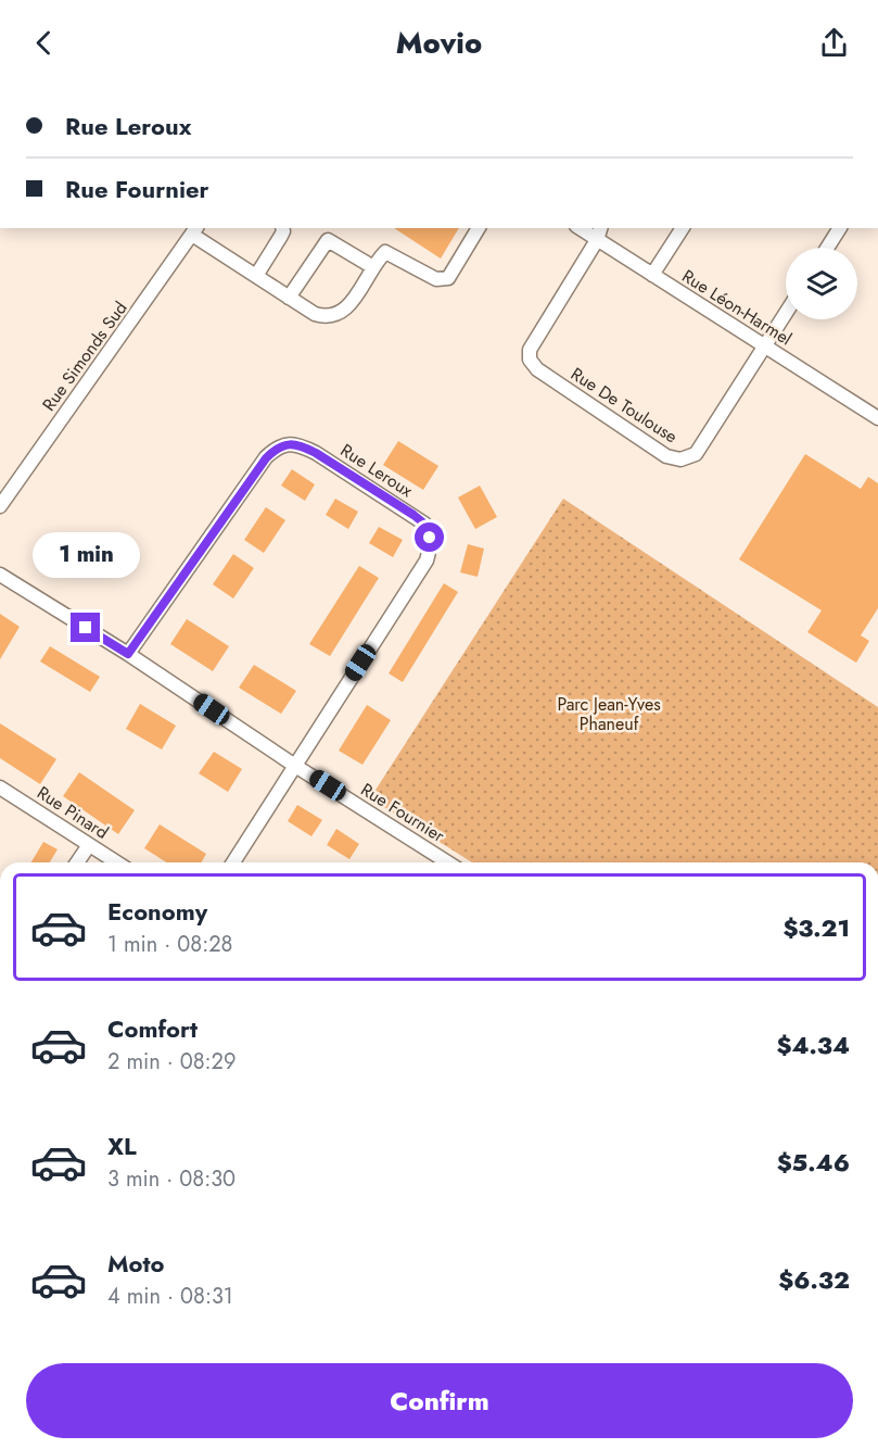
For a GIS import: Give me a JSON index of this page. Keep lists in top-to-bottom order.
{
  "streets": {
    "street": [
      "Rue Léon-Harmel",
      "Rue Simonds Sud",
      "Rue De Toulouse",
      "Rue Leroux",
      "Rue Pinard",
      "Rue Fournier"
    ]
  },
  "crossings": [
    ["Rue Léon-Harmel", "Rue De Toulouse"],
    ["Rue Leroux", "Rue Fournier"]
  ],
  "parks": ["Parc Jean-Yves Phaneuf"],
  "page": {
    "header": "Movio",
    "banner": ["Rue Leroux", "Rue Fournier"],
    "bubble": "1 min",
    "list": [
      {
        "name": "Economy",
        "note": "1 min · 08:28",
        "value": "$3.21"
      },
      {
        "name": "Comfort",
        "note": "2 min · 08:29",
        "value": "$4.34"
      },
      {
        "name": "XL",
        "note": "3 min · 08:30",
        "value": "$5.46"
      },
      {
        "name": "Moto",
        "note": "4 min · 08:31",
        "value": "$6.32"
      }
    ],
    "buttons": "Confirm"
  }
}
